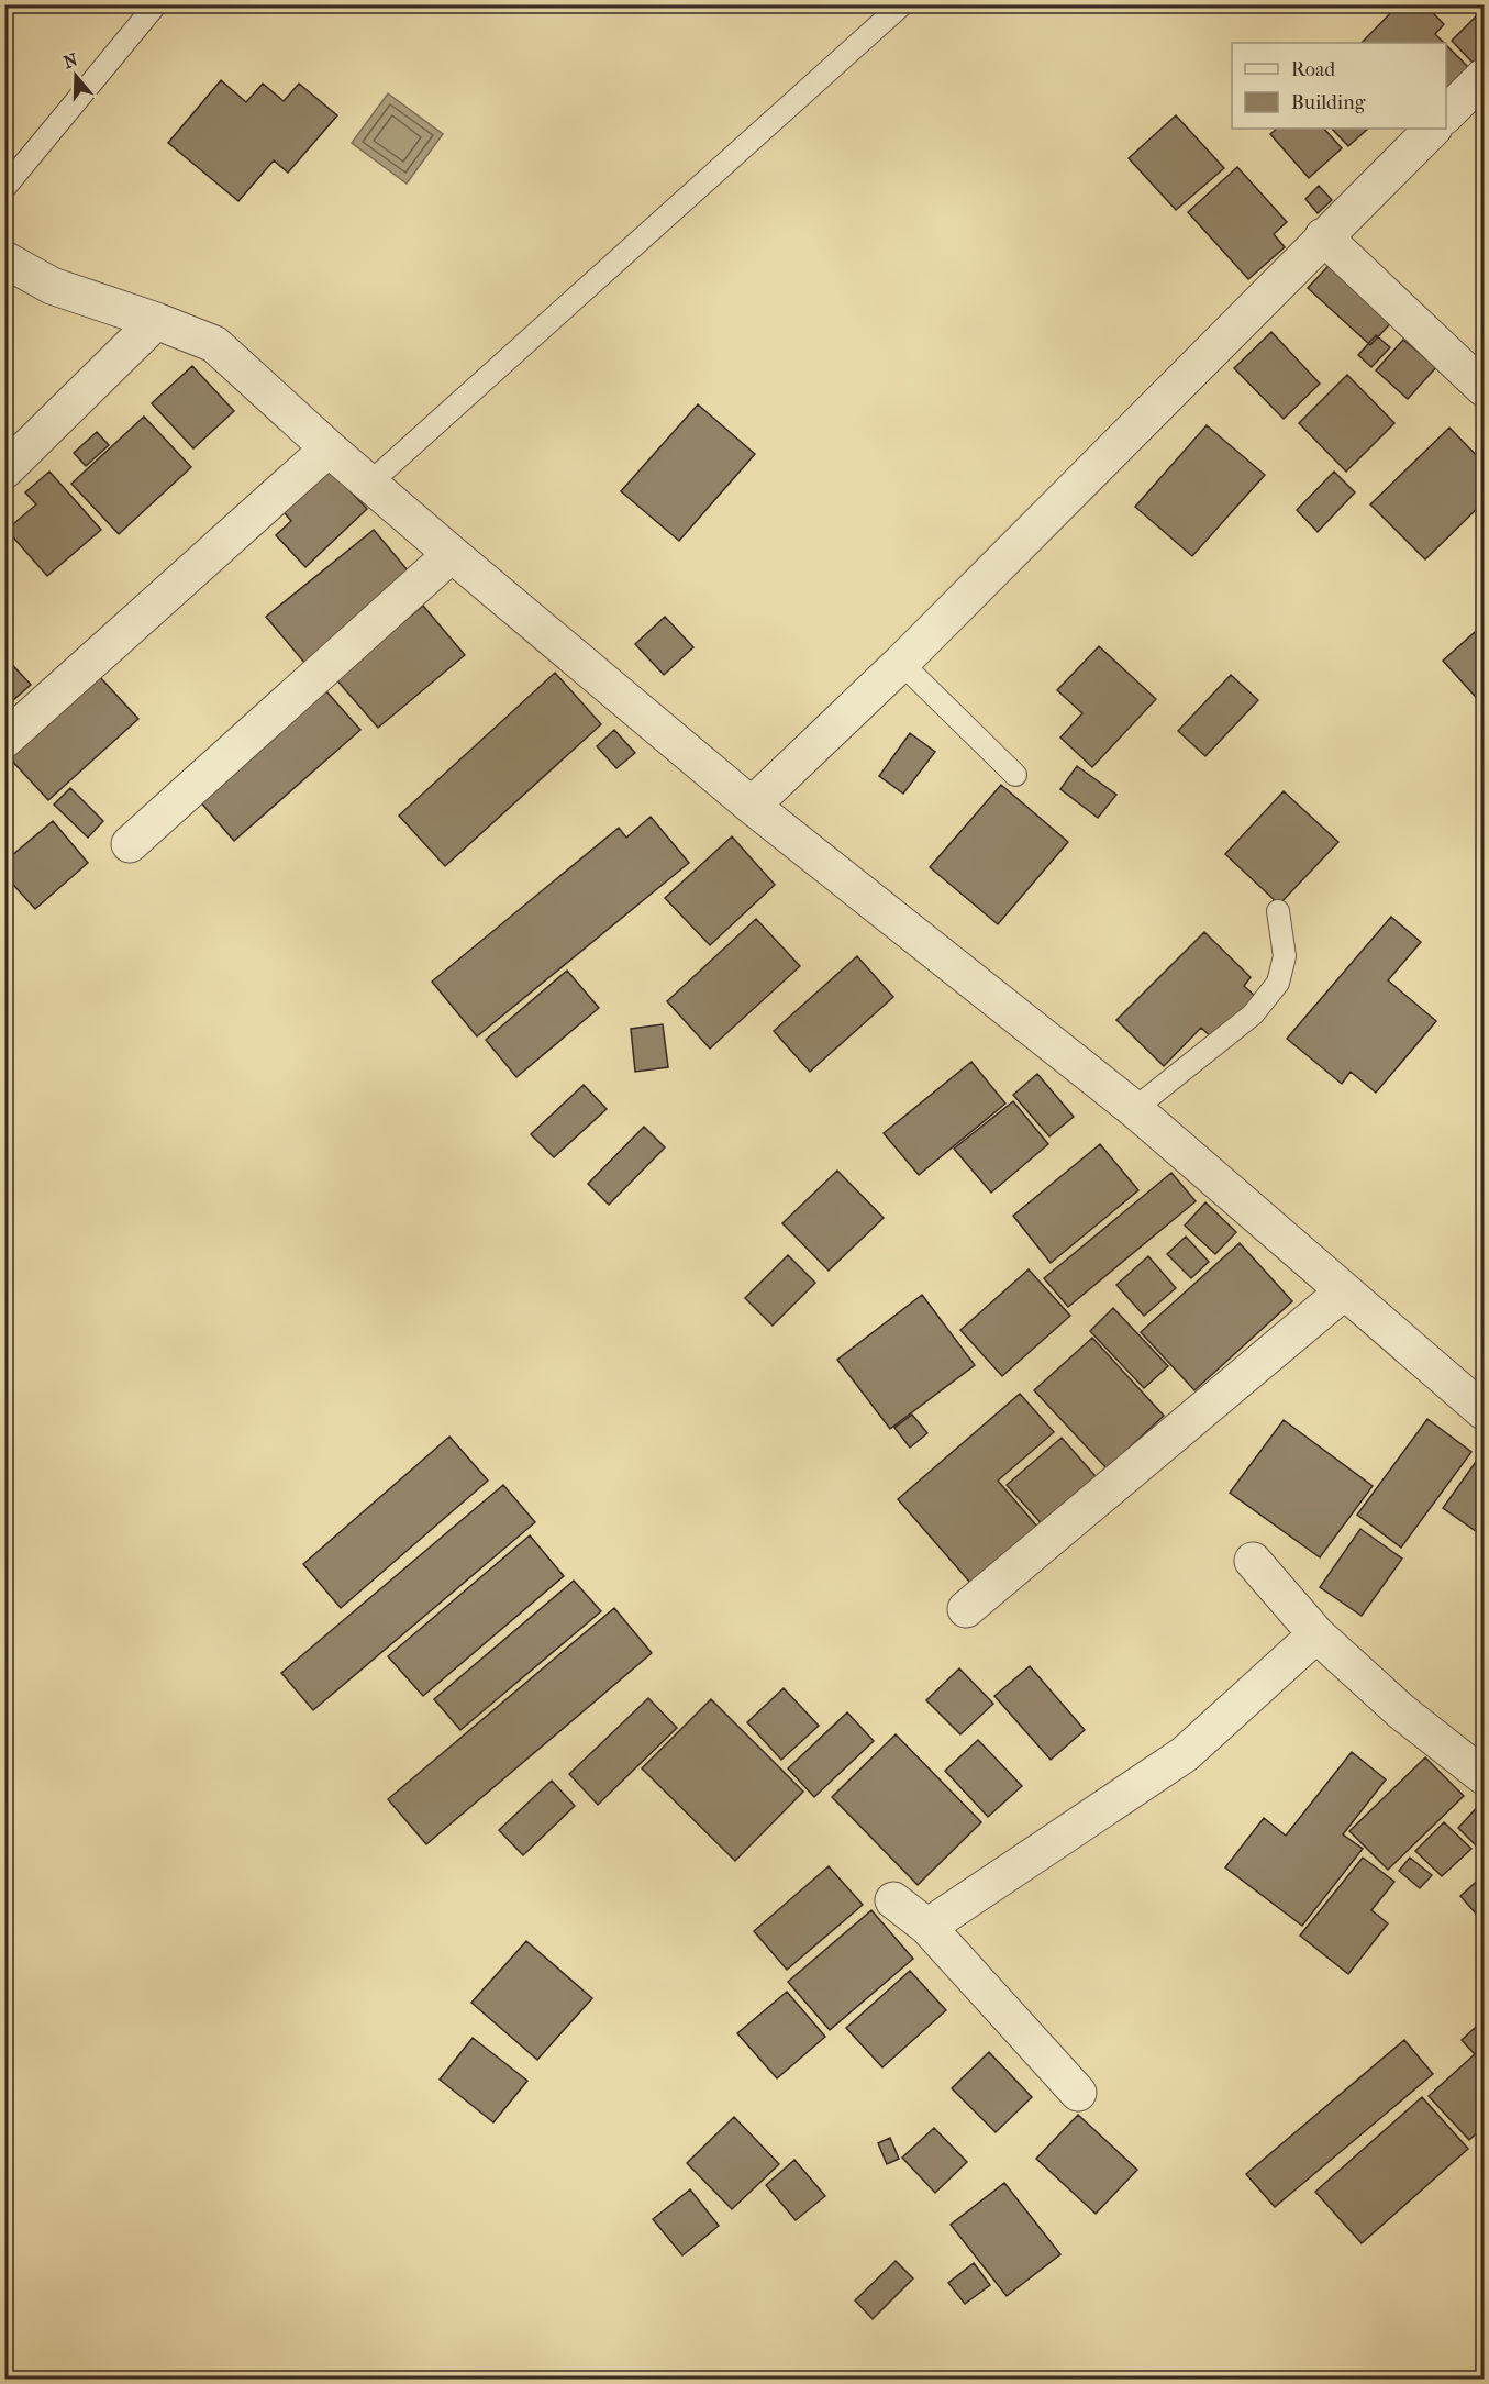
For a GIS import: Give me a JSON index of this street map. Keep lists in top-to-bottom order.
{
  "legend": ["Road", "Building"],
  "north": "top"
}
